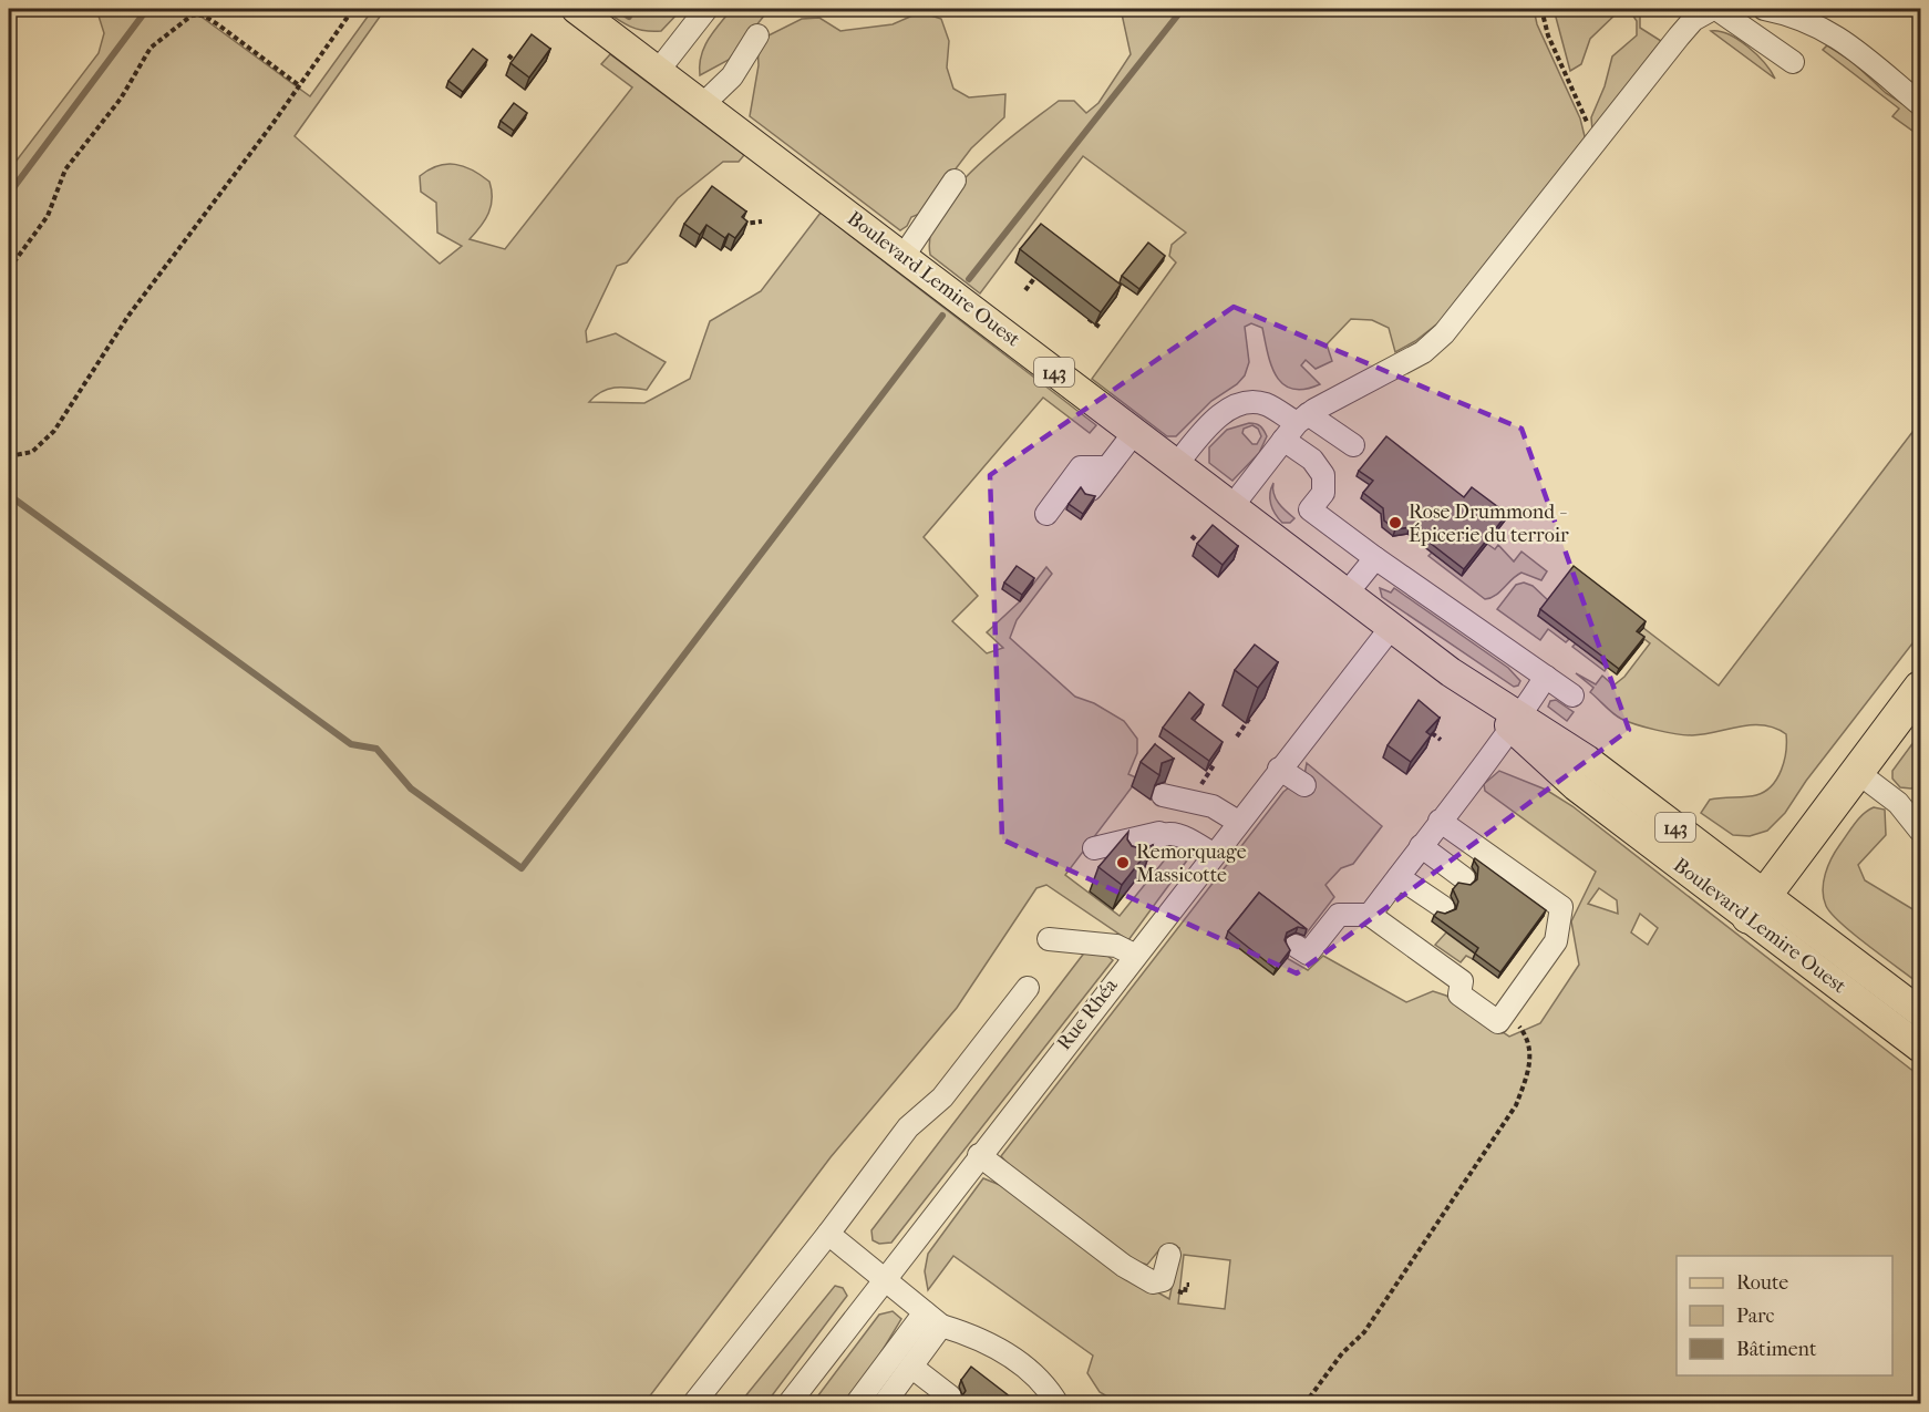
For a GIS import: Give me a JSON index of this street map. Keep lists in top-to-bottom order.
{
  "streets": {
    "main road": ["Boulevard Lemire Ouest", "143"],
    "street": ["Rue Rhéa"]
  },
  "crossings": [
    ["Boulevard Lemire Ouest", "Rue Rhéa"]
  ],
  "places": ["Rose Drummond - Épicerie du terroir", "Remorquage Massicotte"],
  "legend": ["Route", "Parc", "Bâtiment"]
}
